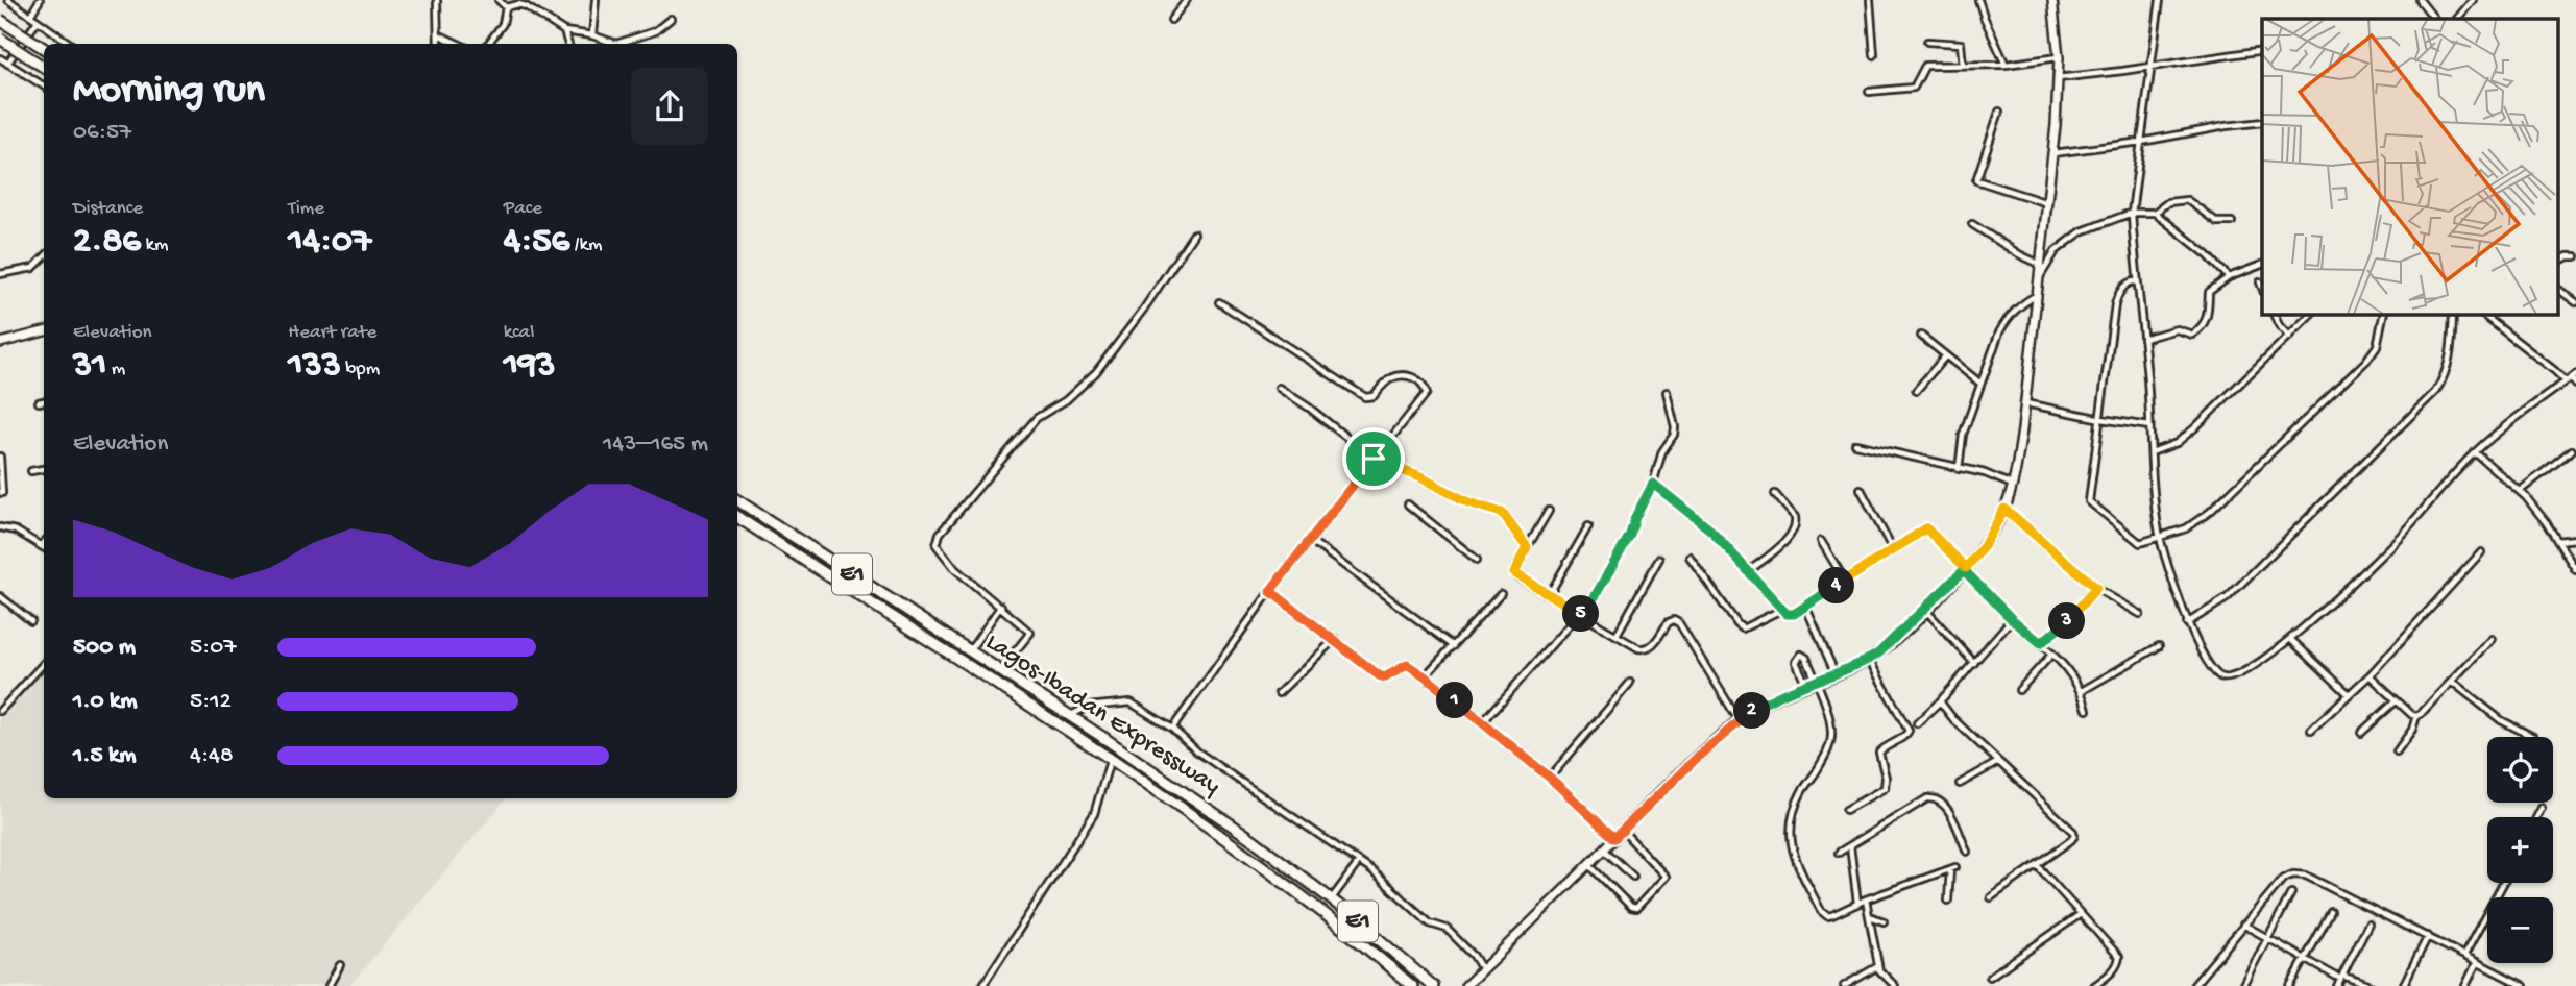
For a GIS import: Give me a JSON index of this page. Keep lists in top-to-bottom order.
{
  "streets": {
    "highway": ["E1", "Lagos-Ibadan Expressway"]
  },
  "page": {
    "heading": ["Morning run", "06:57"],
    "stats": [
      ["Distance", "2.86 km"],
      ["Time", "14:07"],
      ["Pace", "4:56 /km"],
      ["Elevation", "31 m"],
      ["Heart rate", "133 bpm"],
      ["kcal", "193"]
    ],
    "chart": ["Elevation", "143–165 m"],
    "pins": [
      "4",
      "5",
      "3",
      "1",
      "2"
    ],
    "list": [
      {
        "name": "500 m",
        "note": "5:07"
      },
      {
        "name": "1.0 km",
        "note": "5:12"
      },
      {
        "name": "1.5 km",
        "note": "4:48"
      }
    ],
    "map_buttons": ["+", "−"]
  }
}
